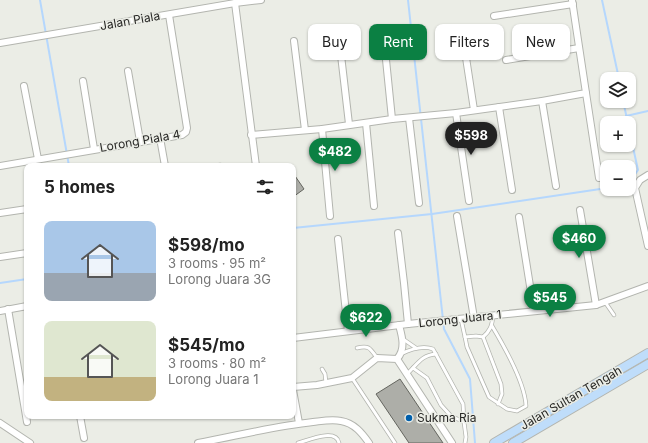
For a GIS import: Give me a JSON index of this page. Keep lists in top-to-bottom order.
{
  "streets": {
    "main road": ["Jalan Sultan Tengah"],
    "street": ["Jalan Piala", "Lorong Piala 4", "Lorong Juara 1"]
  },
  "crossings": [
    ["Jalan Piala", "Lorong Piala 4"]
  ],
  "places": ["Sukma Ria"],
  "page": {
    "chip": [
      "Buy",
      "Rent",
      "Filters",
      "New"
    ],
    "map_buttons": ["+", "−"],
    "price": [
      "$598",
      "$482",
      "$460",
      "$545",
      "$622"
    ],
    "heading": "5 homes",
    "list": [
      {
        "name": "$598/mo",
        "note": "3 rooms · 95 m² · Lorong Juara 3G"
      },
      {
        "name": "$545/mo",
        "note": "3 rooms · 80 m² · Lorong Juara 1"
      }
    ]
  }
}
